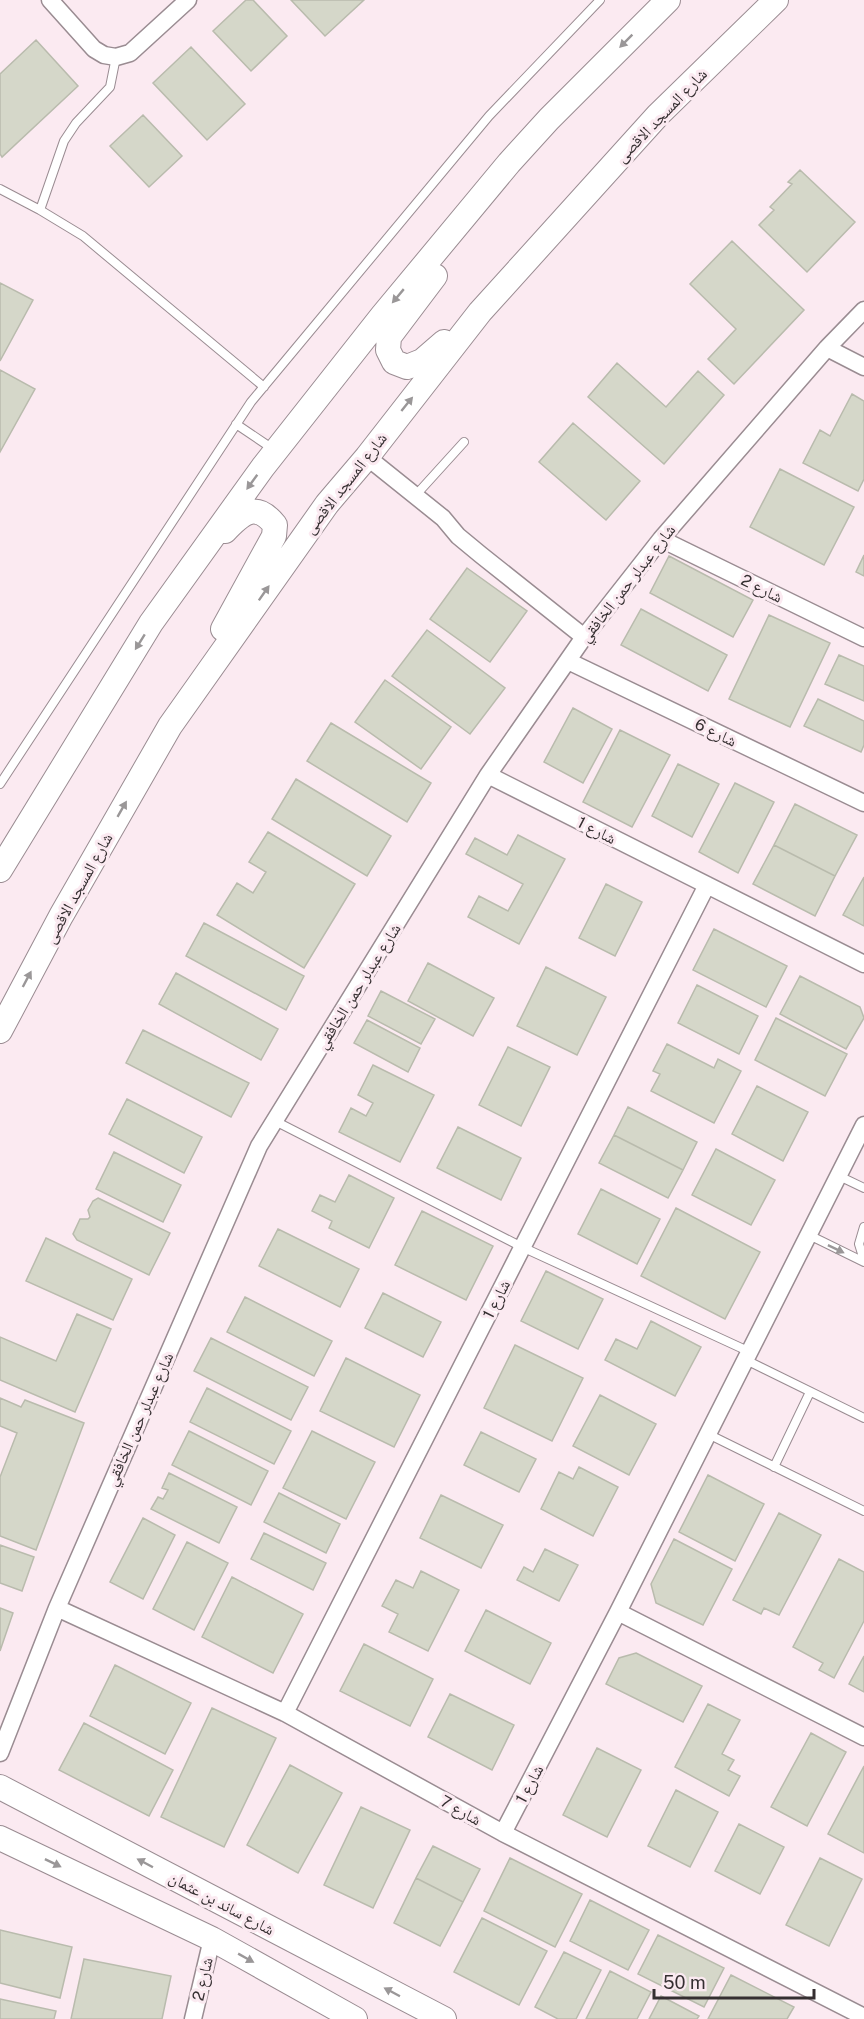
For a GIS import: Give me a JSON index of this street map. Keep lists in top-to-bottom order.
{
  "streets": {
    "main road": ["شارع المسجد الاقصى", "شارع ساند بن عثمان"],
    "street": [
      "شارع عبدلر حمن الخافقي",
      "شارع 2",
      "شارع 6",
      "شارع 1",
      "شارع 7"
    ]
  },
  "crossings": [
    ["شارع عبدلر حمن الخافقي", "شارع 2"],
    ["شارع عبدلر حمن الخافقي", "شارع 6"],
    ["شارع عبدلر حمن الخافقي", "شارع 1"],
    ["شارع عبدلر حمن الخافقي", "شارع 7"],
    ["شارع 1", "شارع 7"]
  ],
  "scale_bar": "50 m"
}
